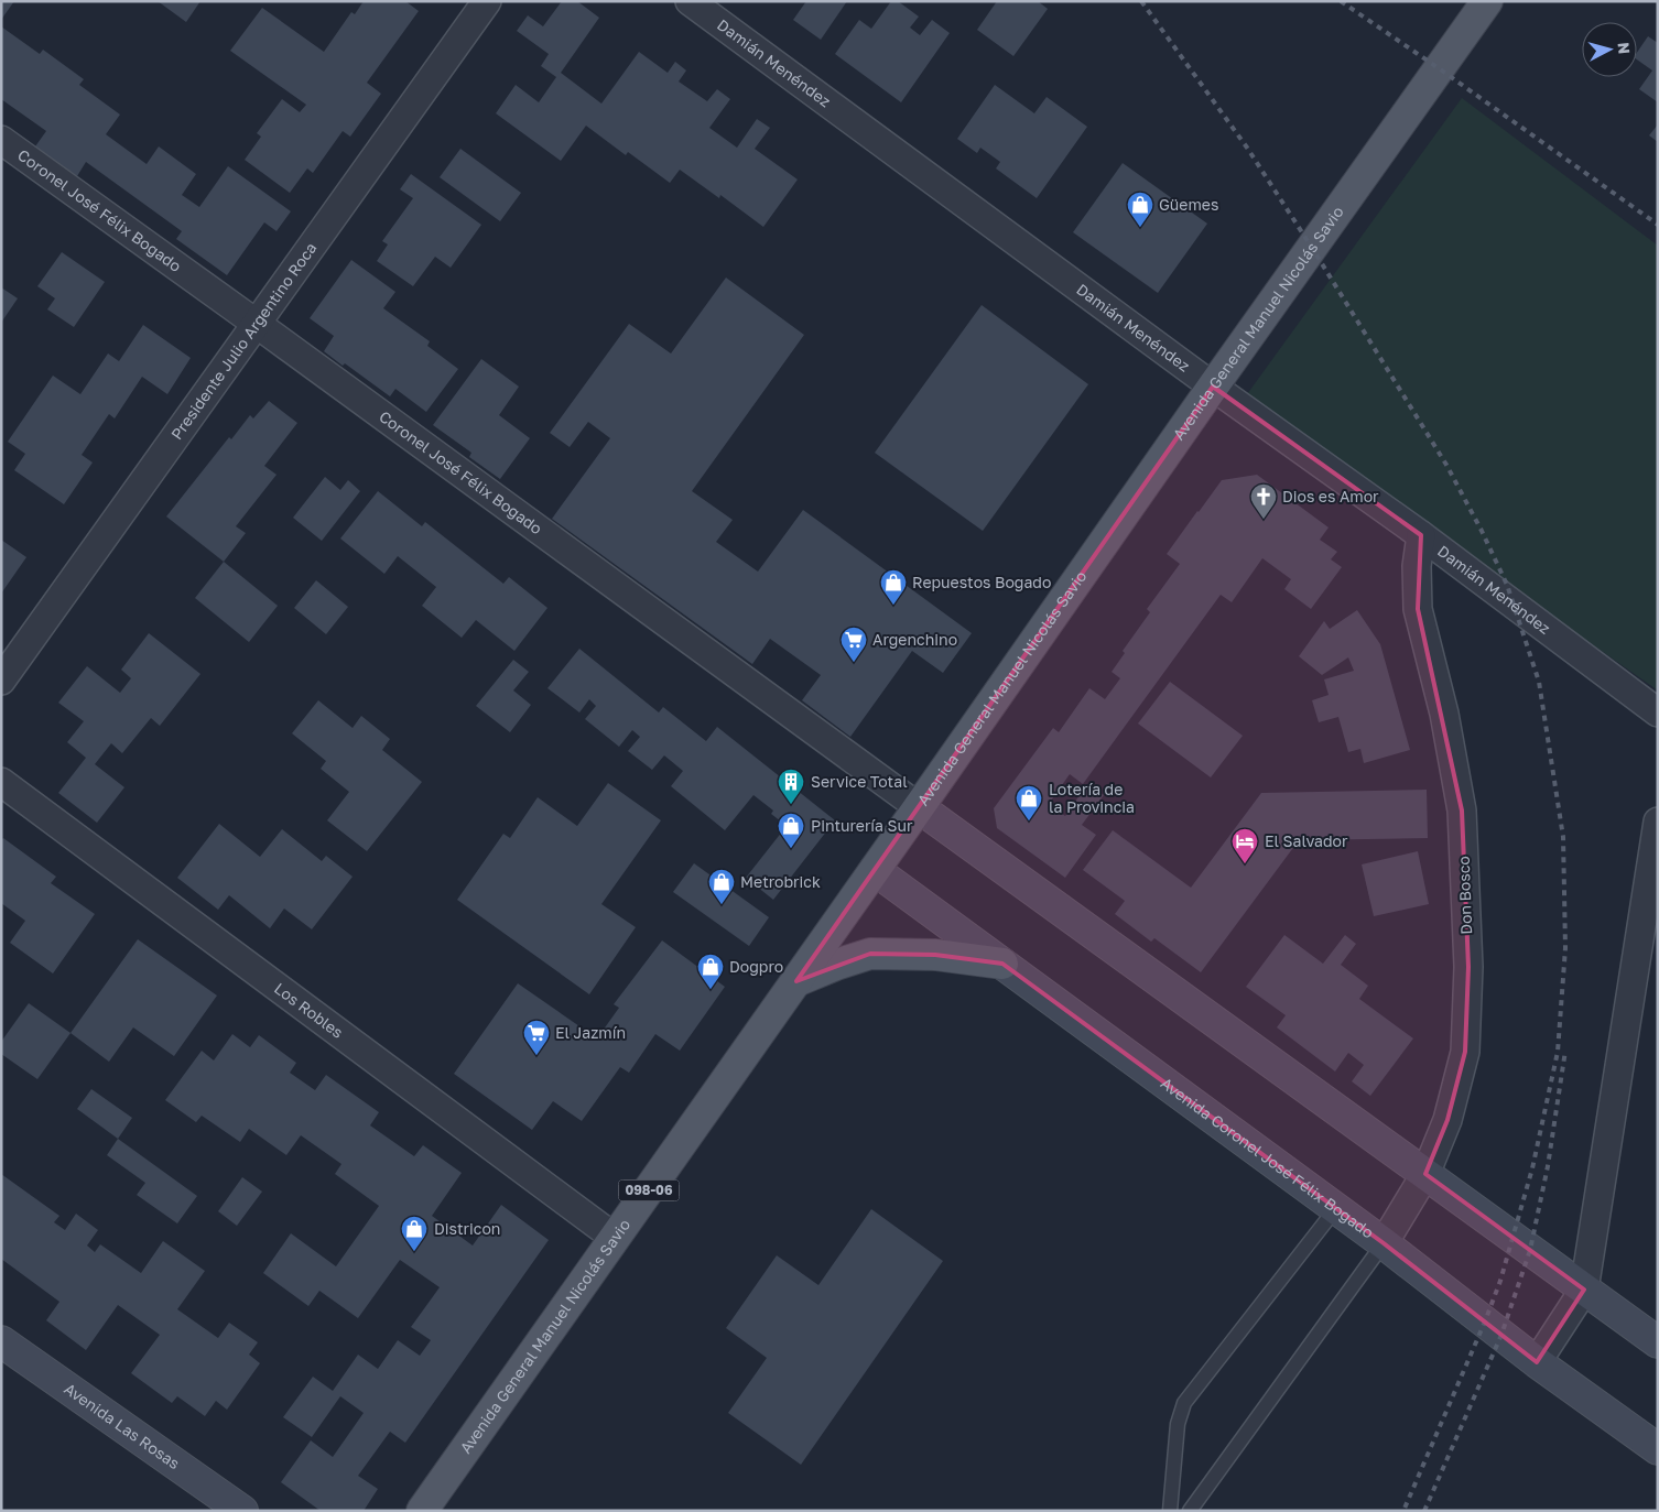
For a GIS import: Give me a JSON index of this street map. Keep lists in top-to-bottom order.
{
  "streets": {
    "main road": [
      "Avenida General Manuel Nicolás Savio",
      "Avenida Coronel José Félix Bogado",
      "098-06",
      "Avenida Las Rosas"
    ],
    "street": [
      "Damián Menéndez",
      "Coronel José Félix Bogado",
      "Presidente Julio Argentino Roca",
      "Don Bosco",
      "Los Robles"
    ]
  },
  "crossings": [
    ["Damián Menéndez", "Avenida General Manuel Nicolás Savio"],
    ["Damián Menéndez", "Don Bosco"],
    ["Coronel José Félix Bogado", "Avenida General Manuel Nicolás Savio"],
    ["Coronel José Félix Bogado", "Presidente Julio Argentino Roca"],
    ["Avenida General Manuel Nicolás Savio", "Los Robles"],
    ["Avenida General Manuel Nicolás Savio", "Avenida Coronel José Félix Bogado"],
    ["Don Bosco", "Avenida Coronel José Félix Bogado"]
  ],
  "places": {
    "shop": [
      "Güemes",
      "Repuestos Bogado",
      "Lotería de la Provincia",
      "Pinturería Sur",
      "Metrobrick",
      "Dogpro",
      "Districon"
    ],
    "church": ["Dios es Amor"],
    "supermarket": ["Argenchino", "El Jazmín"],
    "building": ["Service Total"],
    "hotel": ["El Salvador"]
  },
  "north": "right"
}
